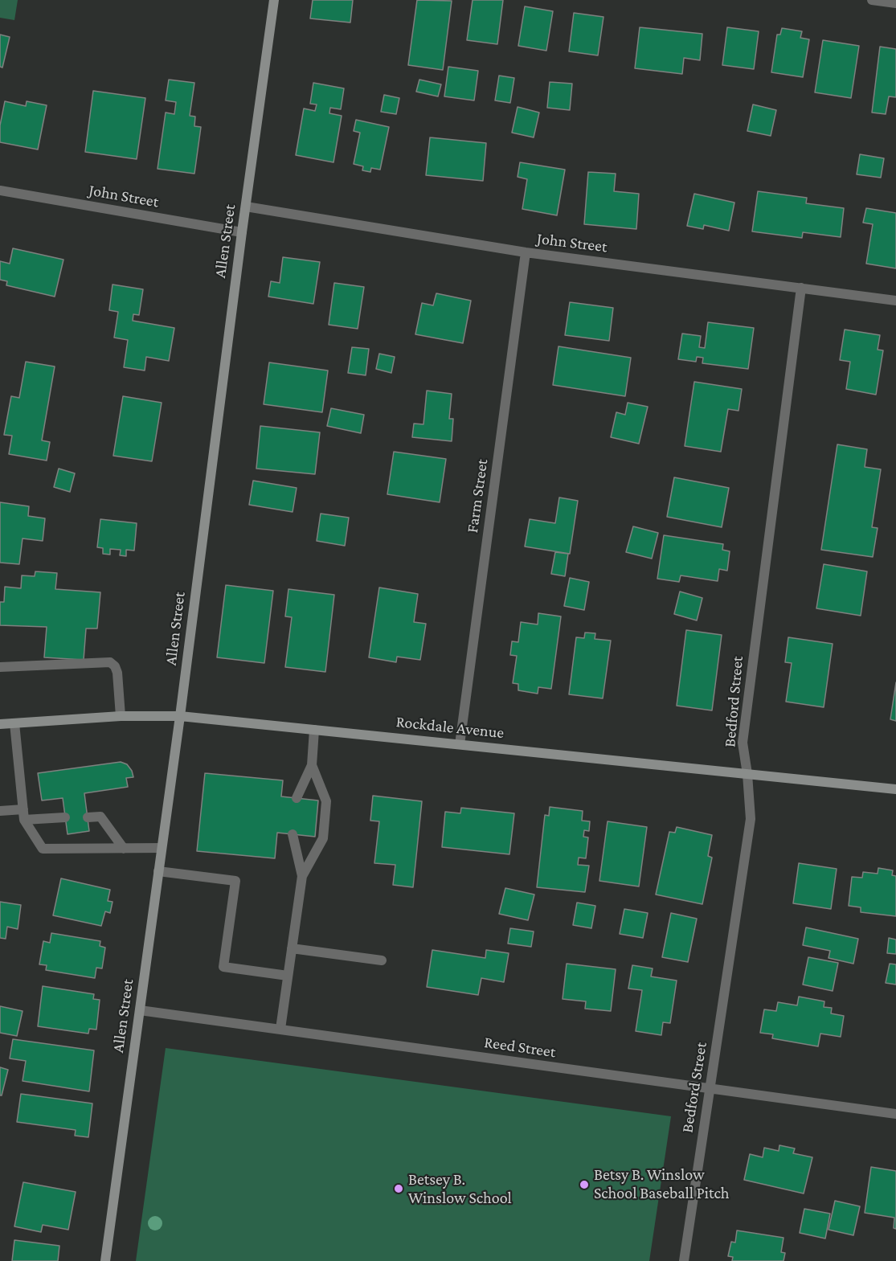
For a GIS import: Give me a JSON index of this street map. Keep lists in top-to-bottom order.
{
  "streets": {
    "street": [
      "John Street",
      "Allen Street",
      "Farm Street",
      "Bedford Street",
      "Rockdale Avenue",
      "Reed Street"
    ]
  },
  "crossings": [
    ["John Street", "Allen Street"],
    ["John Street", "Farm Street"],
    ["John Street", "Bedford Street"],
    ["Allen Street", "Rockdale Avenue"],
    ["Allen Street", "Reed Street"],
    ["Farm Street", "Rockdale Avenue"],
    ["Bedford Street", "Rockdale Avenue"],
    ["Bedford Street", "Reed Street"]
  ],
  "places": ["Betsy B. Winslow School Baseball Pitch", "Betsey B. Winslow School"]
}
